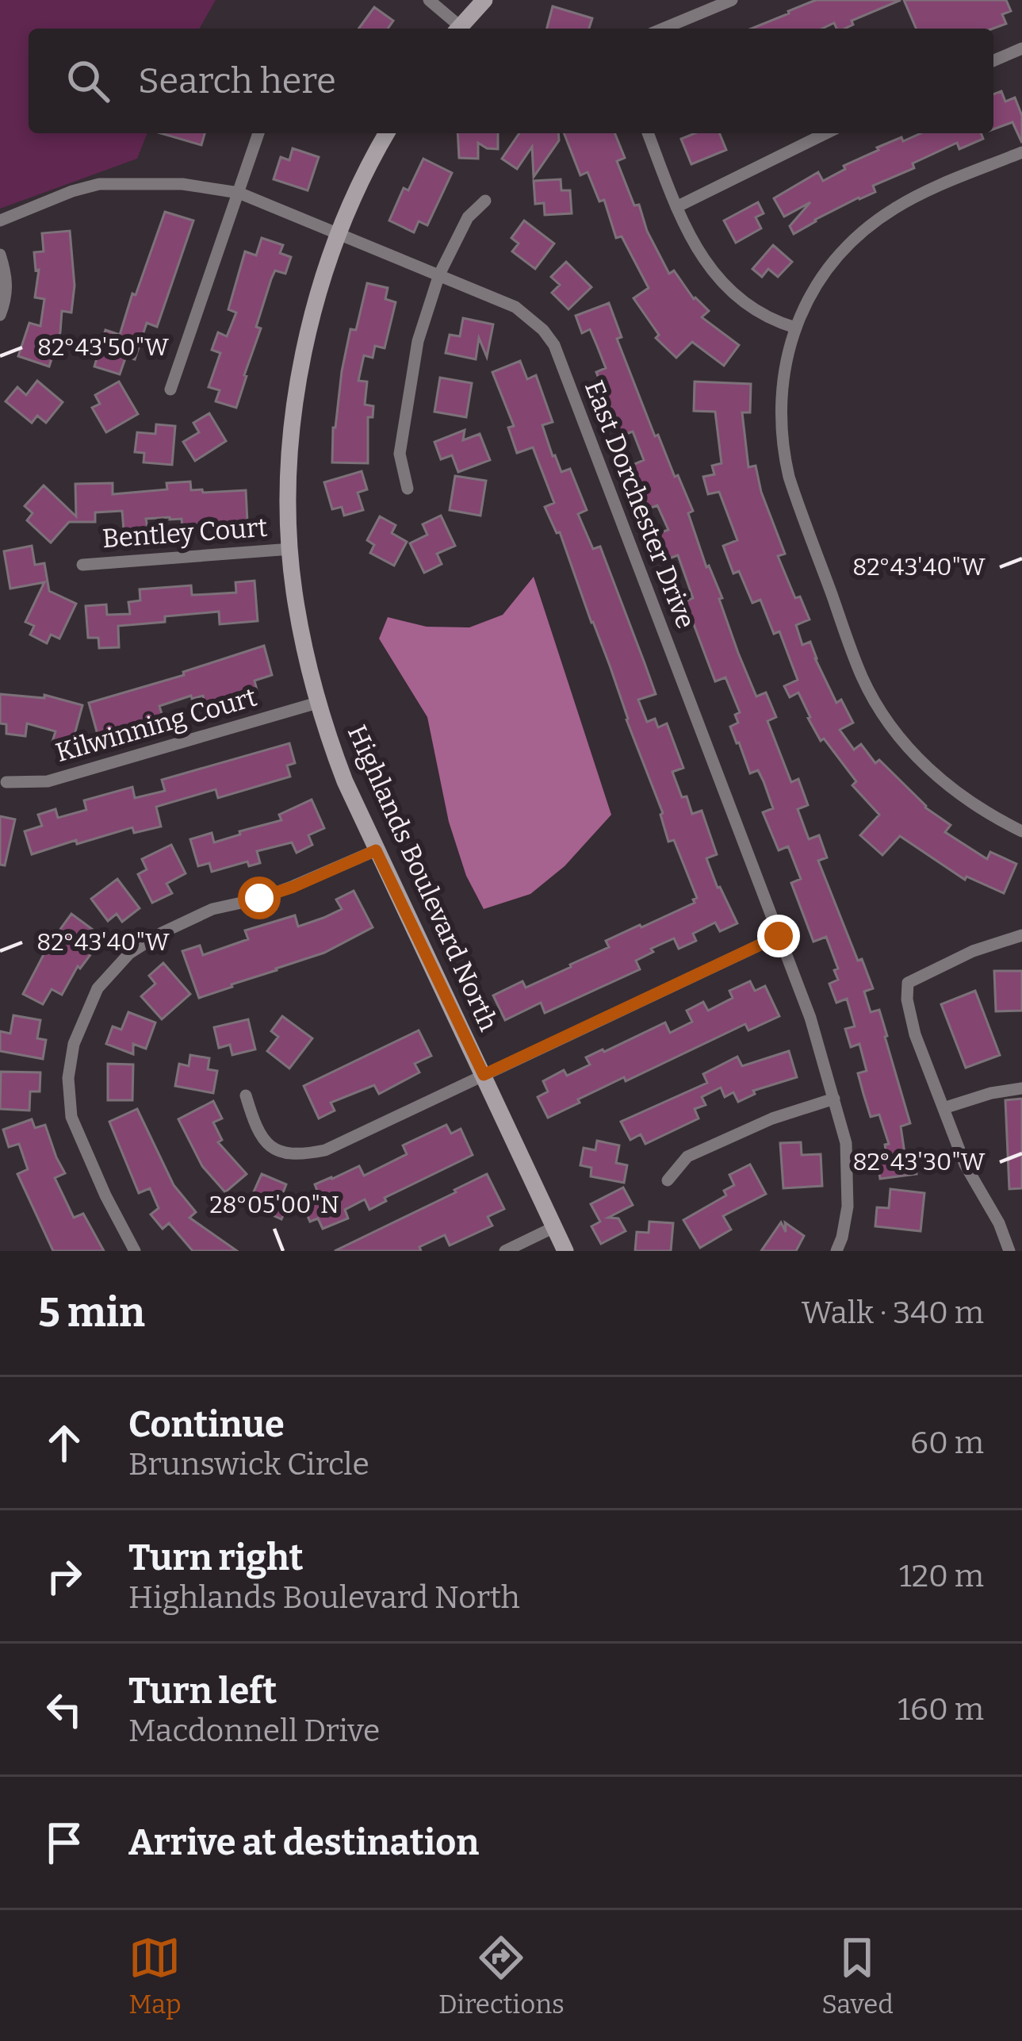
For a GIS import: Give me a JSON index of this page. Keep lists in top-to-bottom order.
{
  "streets": {
    "street": [
      "East Dorchester Drive",
      "Bentley Court",
      "Kilwinning Court",
      "Highlands Boulevard North"
    ]
  },
  "crossings": [
    ["East Dorchester Drive", "Highlands Boulevard North"],
    ["Bentley Court", "Highlands Boulevard North"],
    ["Kilwinning Court", "Highlands Boulevard North"]
  ],
  "page": {
    "search": "Search here",
    "heading": ["5 min", "Walk · 340 m"],
    "list": [
      ["Continue", "Brunswick Circle", "60 m"],
      ["Turn right", "Highlands Boulevard North", "120 m"],
      ["Turn left", "Macdonnell Drive", "160 m"],
      "Arrive at destination"
    ],
    "nav": ["Map", "Directions", "Saved"]
  },
  "coordinates": [
    "82°43'50\"W",
    "82°43'40\"W",
    "82°43'30\"W",
    "28°05'00\"N"
  ]
}
